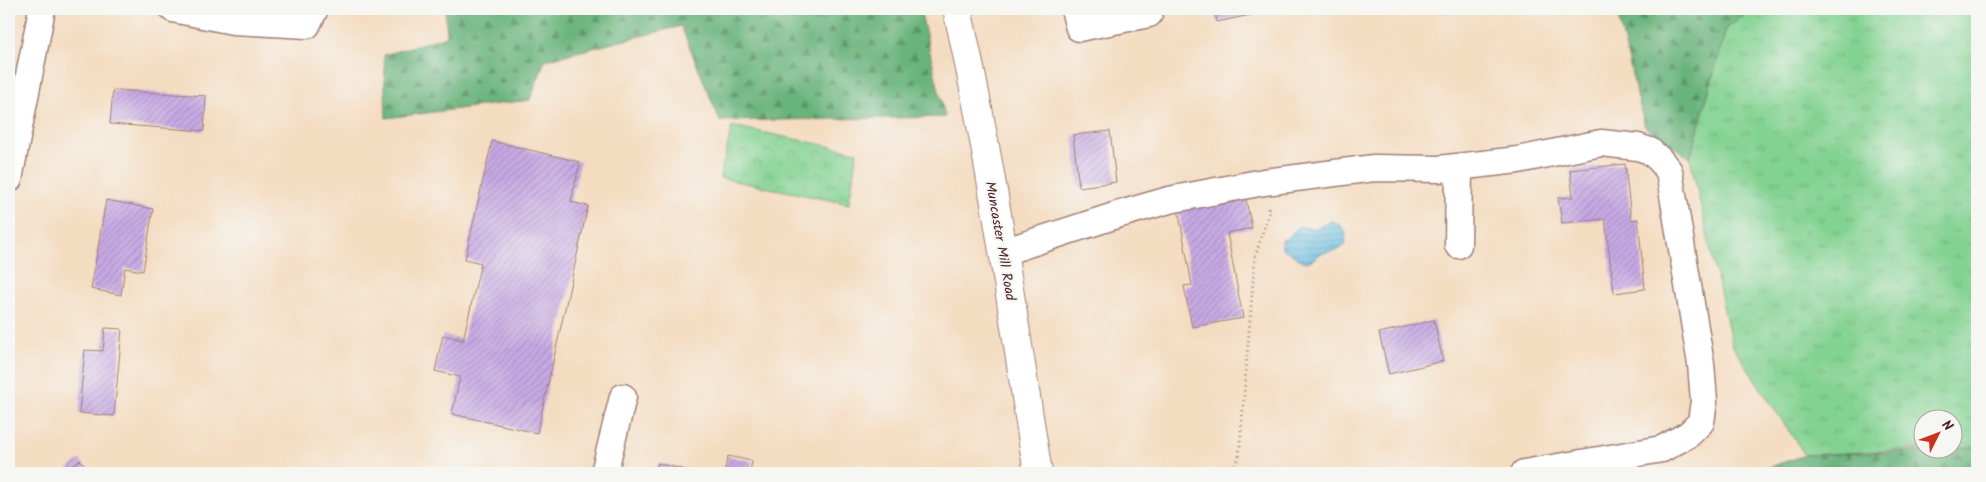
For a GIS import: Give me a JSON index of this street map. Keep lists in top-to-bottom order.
{
  "streets": {
    "main road": ["Muncaster Mill Road"]
  },
  "north": "top right"
}
